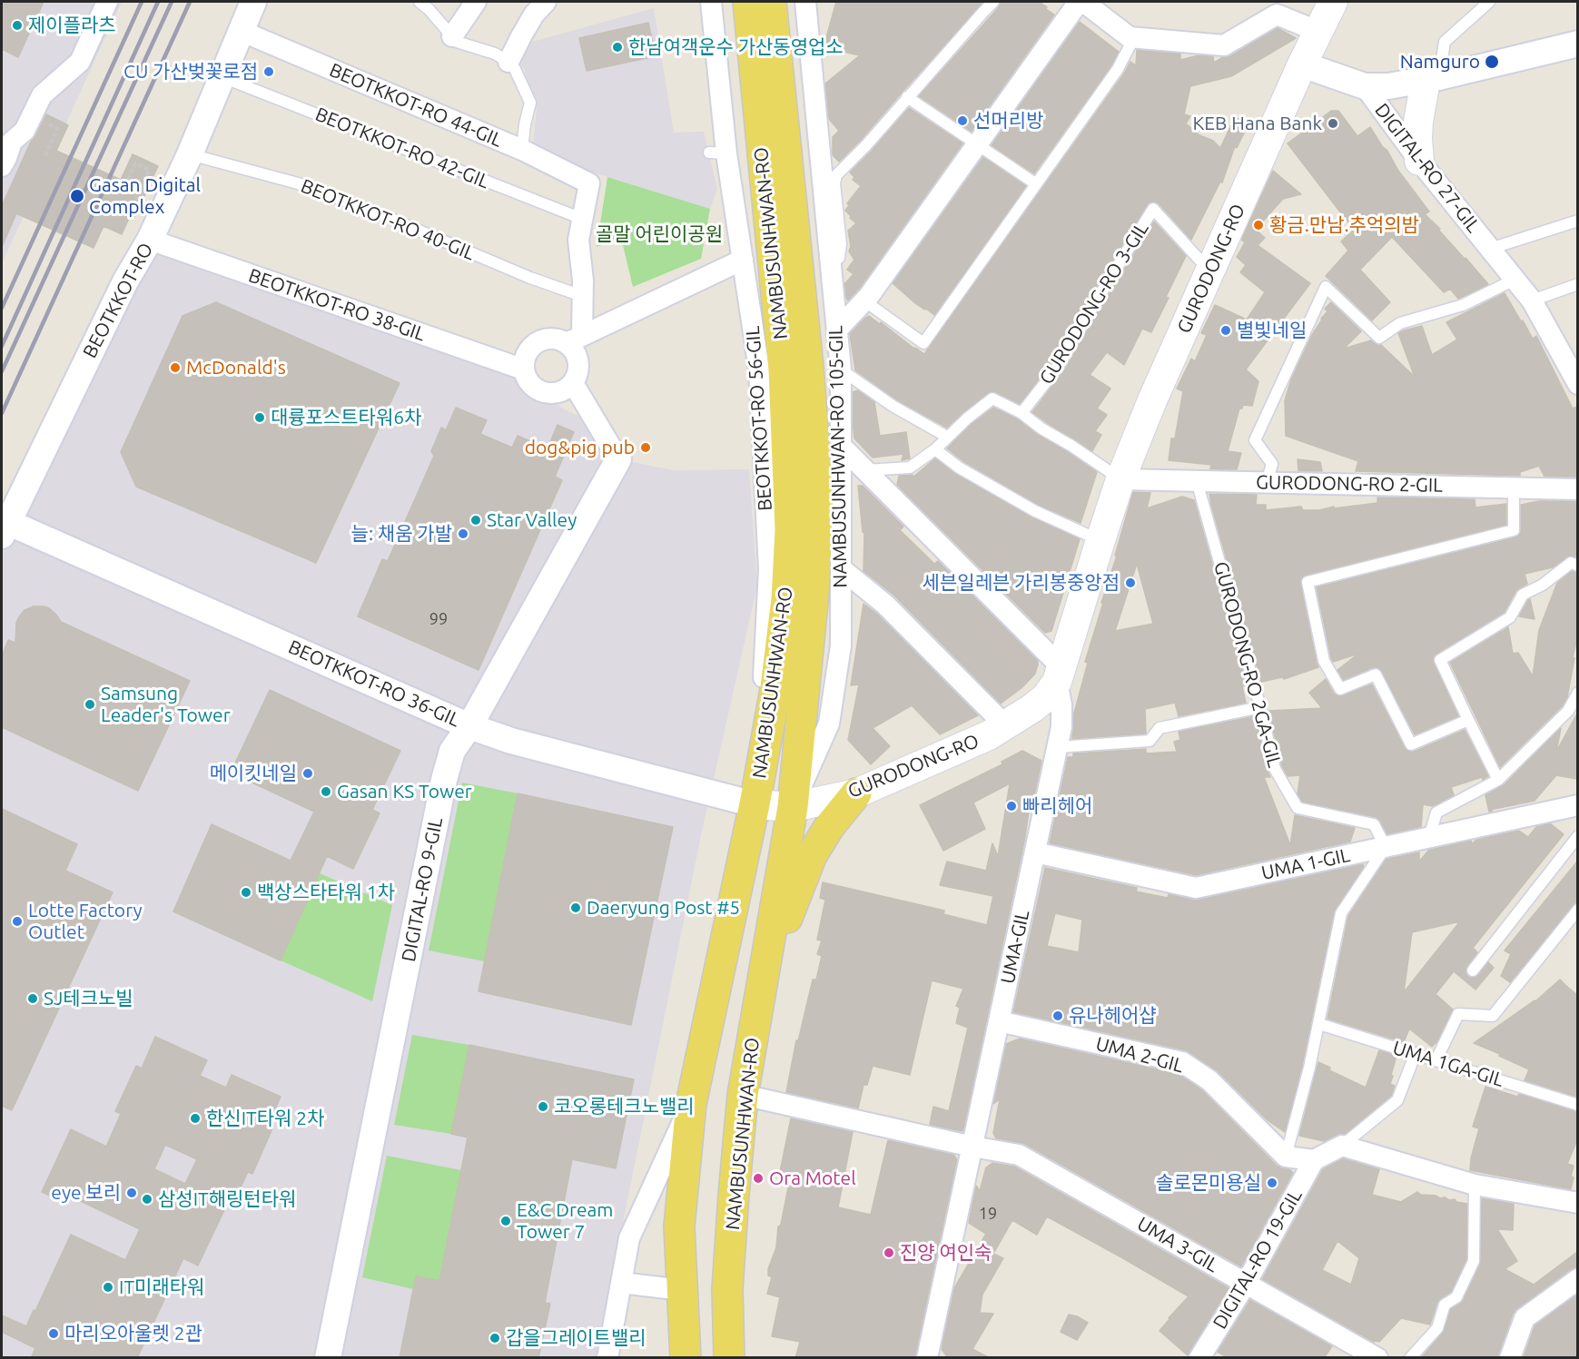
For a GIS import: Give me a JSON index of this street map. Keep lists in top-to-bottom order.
{
  "streets": {
    "main road": ["NAMBUSUNHWAN-RO", "GURODONG-RO"],
    "street": [
      "BEOTKKOT-RO 44-GIL",
      "DIGITAL-RO 27-GIL",
      "BEOTKKOT-RO",
      "BEOTKKOT-RO 38-GIL",
      "BEOTKKOT-RO 56-GIL",
      "NAMBUSUNHWAN-RO 105-GIL",
      "GURODONG-RO 2-GIL",
      "BEOTKKOT-RO 36-GIL",
      "UMA 1-GIL",
      "DIGITAL-RO 9-GIL",
      "UMA-GIL",
      "UMA 2-GIL",
      "UMA 3-GIL",
      "DIGITAL-RO 19-GIL"
    ],
    "lane": [
      "BEOTKKOT-RO 42-GIL",
      "BEOTKKOT-RO 40-GIL",
      "GURODONG-RO 3-GIL",
      "GURODONG-RO 2GA-GIL",
      "UMA 1GA-GIL"
    ]
  },
  "crossings": [
    ["BEOTKKOT-RO 44-GIL", "BEOTKKOT-RO 42-GIL"],
    ["BEOTKKOT-RO 44-GIL", "BEOTKKOT-RO"],
    ["BEOTKKOT-RO 42-GIL", "BEOTKKOT-RO"],
    ["BEOTKKOT-RO 40-GIL", "BEOTKKOT-RO"],
    ["NAMBUSUNHWAN-RO", "GURODONG-RO"],
    ["NAMBUSUNHWAN-RO", "BEOTKKOT-RO 56-GIL"],
    ["NAMBUSUNHWAN-RO", "NAMBUSUNHWAN-RO 105-GIL"],
    ["NAMBUSUNHWAN-RO", "BEOTKKOT-RO 36-GIL"],
    ["GURODONG-RO", "GURODONG-RO 3-GIL"],
    ["GURODONG-RO", "BEOTKKOT-RO 56-GIL"],
    ["GURODONG-RO", "NAMBUSUNHWAN-RO 105-GIL"],
    ["GURODONG-RO", "GURODONG-RO 2-GIL"],
    ["GURODONG-RO", "BEOTKKOT-RO 36-GIL"],
    ["GURODONG-RO", "UMA-GIL"],
    ["BEOTKKOT-RO", "BEOTKKOT-RO 38-GIL"],
    ["BEOTKKOT-RO", "BEOTKKOT-RO 36-GIL"],
    ["BEOTKKOT-RO 56-GIL", "BEOTKKOT-RO 36-GIL"],
    ["GURODONG-RO 2-GIL", "GURODONG-RO 2GA-GIL"],
    ["GURODONG-RO 2GA-GIL", "UMA 1-GIL"],
    ["BEOTKKOT-RO 36-GIL", "DIGITAL-RO 9-GIL"],
    ["UMA 1-GIL", "UMA-GIL"],
    ["UMA-GIL", "UMA 2-GIL"],
    ["UMA-GIL", "UMA 3-GIL"],
    ["UMA 3-GIL", "DIGITAL-RO 19-GIL"]
  ],
  "parks": ["골말 어린이공원"],
  "places": [
    "제이플라츠",
    "한남여객운수 가산동영업소",
    "Namguro",
    "CU 가산벚꽃로점",
    "선머리방",
    "KEB Hana Bank",
    "Gasan Digital Complex",
    "황금.만남.추억의밤",
    "별빛네일",
    "McDonald's",
    "대륭포스트타워6차",
    "dog&pig pub",
    "Star Valley",
    "늘: 채움 가발",
    "세븐일레븐 가리봉중앙점",
    "Samsung Leader's Tower",
    "메이킷네일",
    "Gasan KS Tower",
    "빠리헤어",
    "백상스타타워 1차",
    "Daeryung Post #5",
    "Lotte Factory Outlet",
    "SJ테크노빌",
    "유나헤어샵",
    "코오롱테크노밸리",
    "한신IT타워 2차",
    "Ora Motel",
    "솔로몬미용실",
    "eye 보리",
    "삼성IT해링턴타워",
    "E&C Dream Tower 7",
    "진양 여인숙",
    "IT미래타워",
    "마리오아울렛 2관",
    "갑을그레이트밸리"
  ],
  "house_numbers": ["99", "19"]
}
